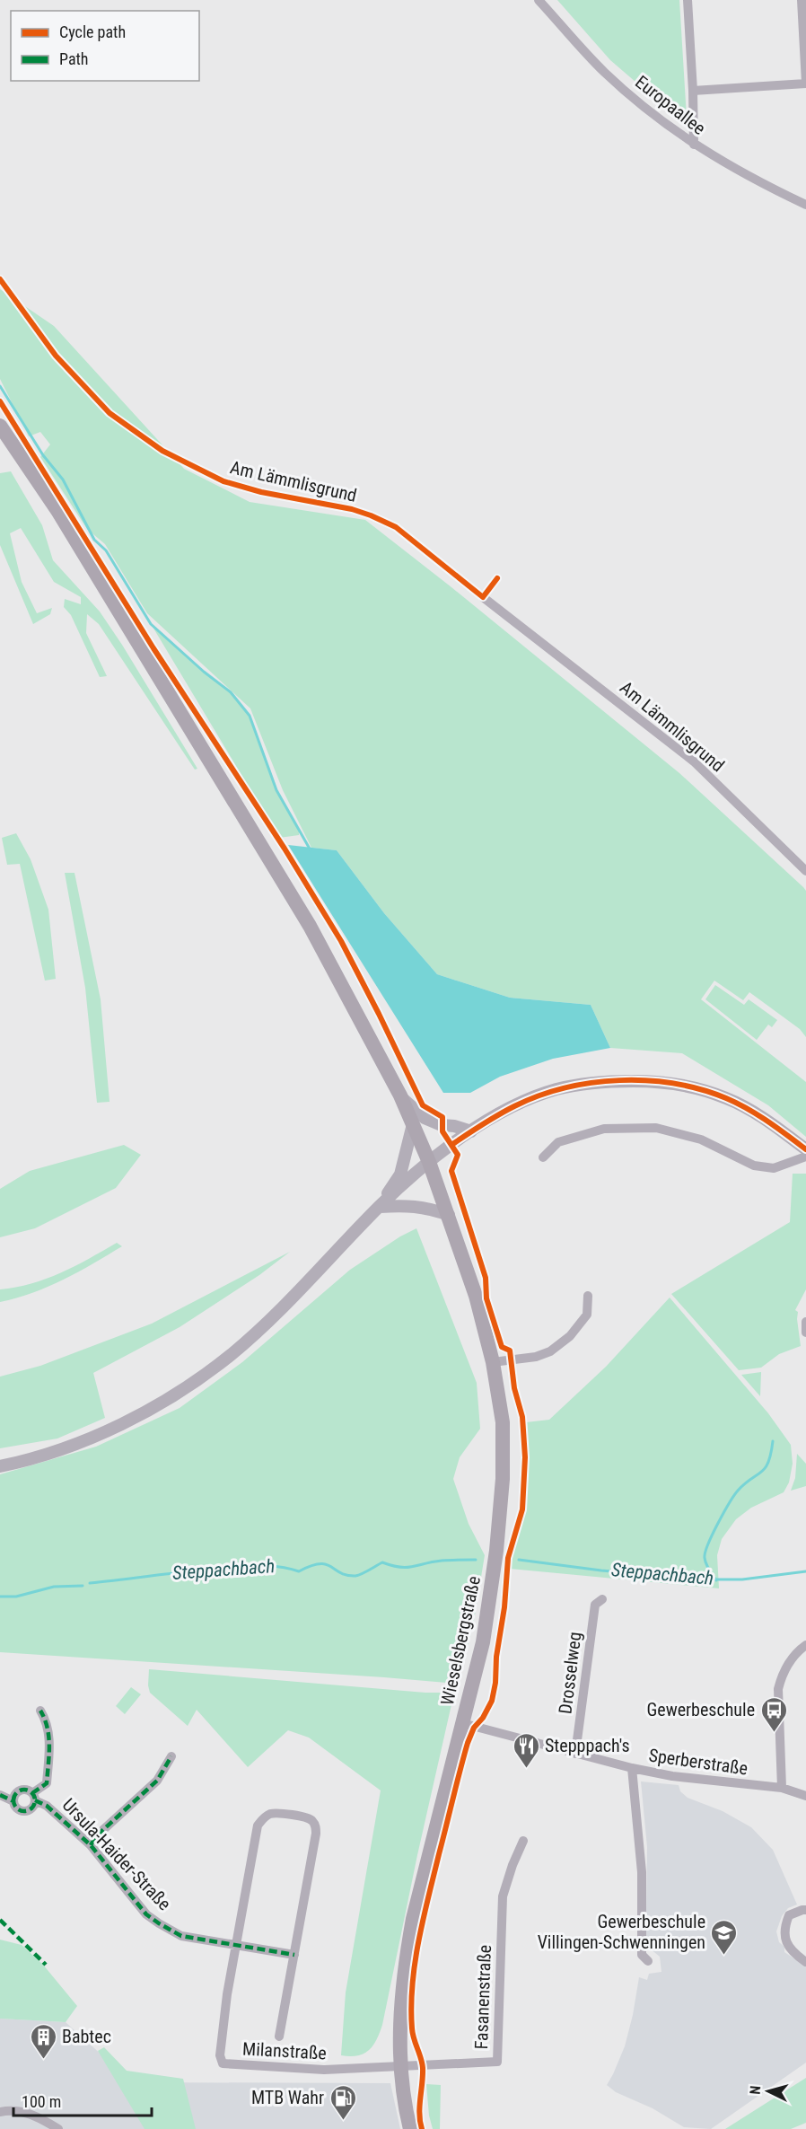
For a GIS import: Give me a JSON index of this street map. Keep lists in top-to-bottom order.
{
  "streets": {
    "main road": ["Wieselsbergstraße"],
    "street": [
      "Europaallee",
      "Am Lämmlisgrund",
      "Drosselweg",
      "Sperberstraße",
      "Ursula-Haider-Straße",
      "Fasanenstraße",
      "Milanstraße"
    ]
  },
  "crossings": [
    ["Wieselsbergstraße", "Sperberstraße"],
    ["Wieselsbergstraße", "Fasanenstraße"],
    ["Wieselsbergstraße", "Milanstraße"],
    ["Drosselweg", "Sperberstraße"],
    ["Ursula-Haider-Straße", "Milanstraße"],
    ["Fasanenstraße", "Milanstraße"]
  ],
  "water": ["Steppachbach"],
  "places": {
    "bus stop": ["Gewerbeschule"],
    "restaurant": ["Stepppach's"],
    "school or university": ["Gewerbeschule Villingen-Schwenningen"],
    "building": ["Babtec"],
    "fuel station": ["MTB Wahr"]
  },
  "legend": ["Cycle path", "Path"],
  "scale_bar": "100 m",
  "north": "left"
}
